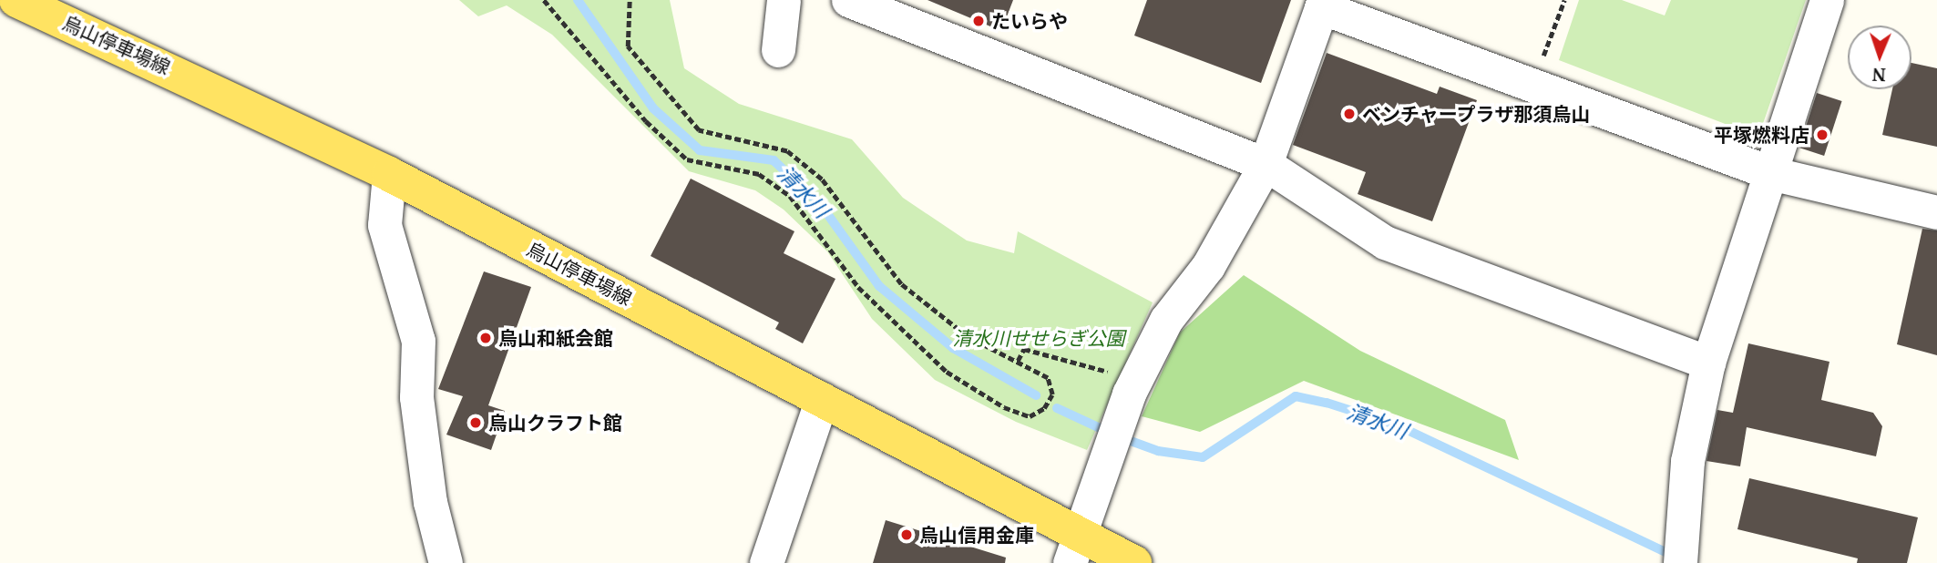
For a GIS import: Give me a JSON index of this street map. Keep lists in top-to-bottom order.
{
  "streets": {
    "main road": ["烏山停車場線"]
  },
  "water": ["清水川"],
  "parks": ["清水川せせらぎ公園"],
  "places": [
    "たいらや",
    "ベンチャープラザ那須烏山",
    "平塚燃料店",
    "烏山和紙会館",
    "烏山クラフト館",
    "烏山信用金庫"
  ],
  "north": "bottom"
}
